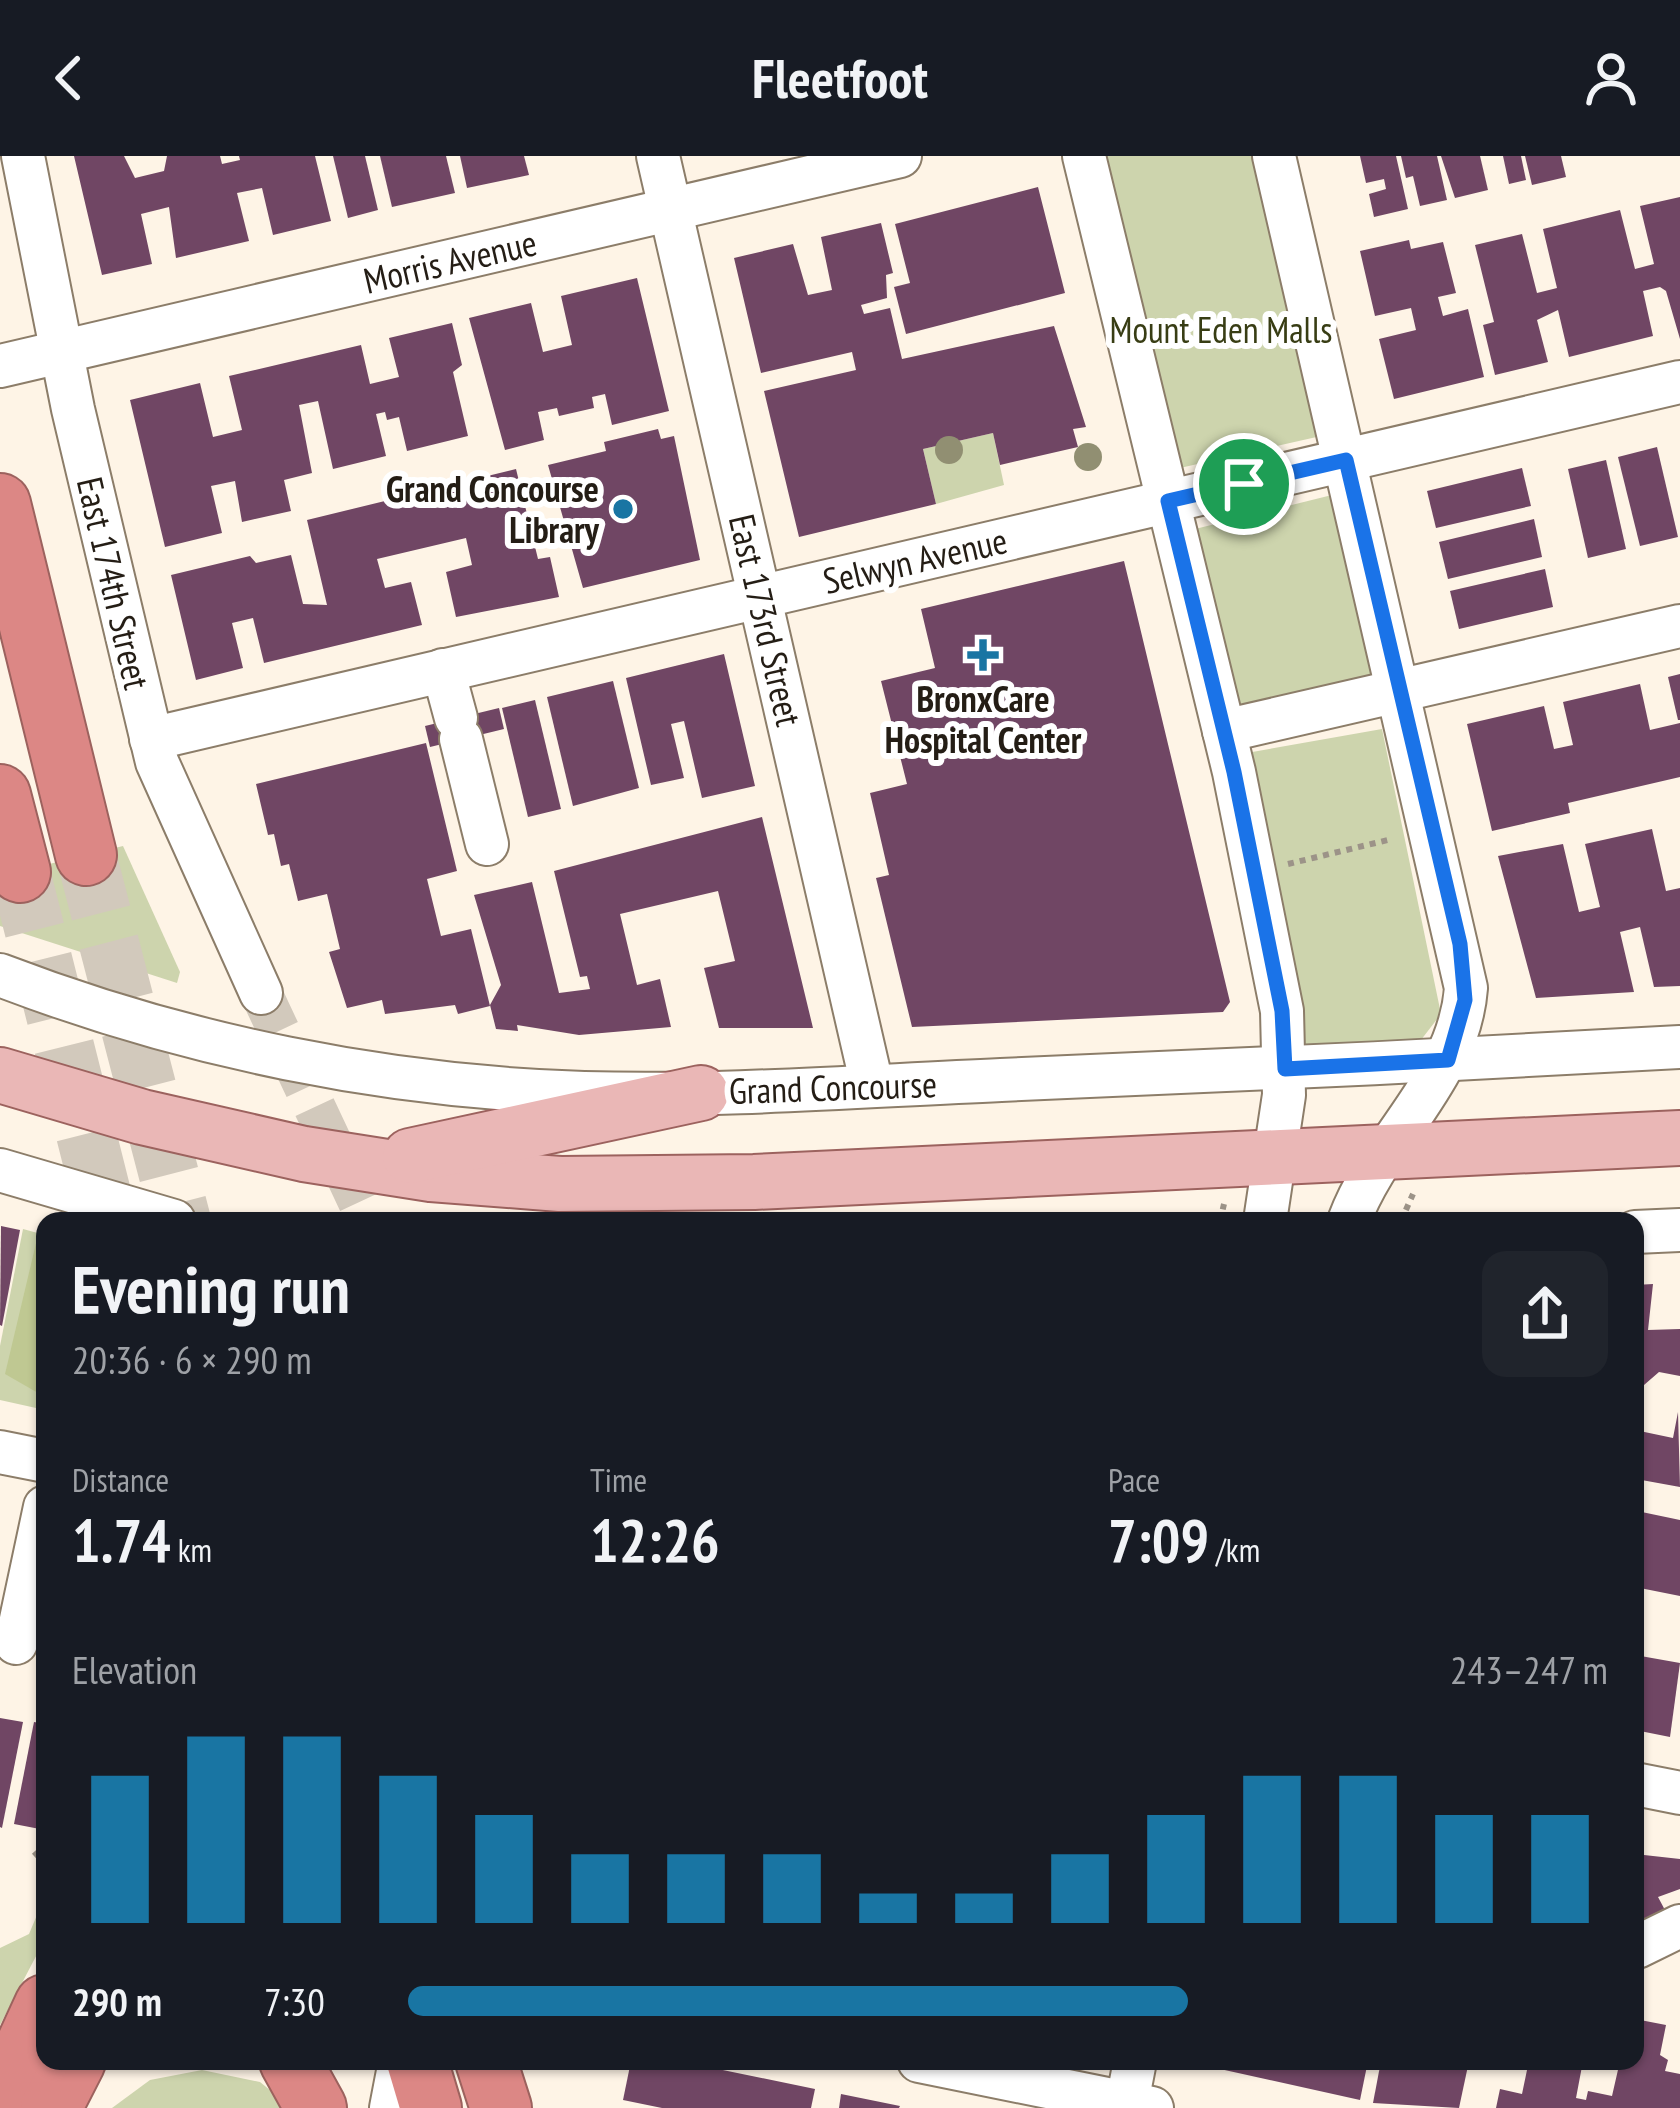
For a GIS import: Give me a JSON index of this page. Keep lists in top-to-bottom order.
{
  "streets": {
    "street": [
      "Morris Avenue",
      "Selwyn Avenue",
      "East 174th Street",
      "East 173rd Street",
      "Grand Concourse"
    ]
  },
  "crossings": [
    ["Morris Avenue", "East 174th Street"],
    ["Morris Avenue", "East 173rd Street"],
    ["Selwyn Avenue", "East 174th Street"],
    ["Selwyn Avenue", "East 173rd Street"],
    ["East 173rd Street", "Grand Concourse"]
  ],
  "parks": ["Mount Eden Malls"],
  "places": {
    "other": ["Grand Concourse Library"],
    "health": ["BronxCare Hospital Center"]
  },
  "page": {
    "header": "Fleetfoot",
    "heading": ["Evening run", "20:36 · 6 × 290 m"],
    "stats": [
      ["Distance", "1.74 km"],
      ["Time", "12:26"],
      ["Pace", "7:09 /km"]
    ],
    "chart": ["Elevation", "243–247 m"],
    "list": [
      {
        "name": "290 m",
        "note": "7:30"
      }
    ]
  }
}
